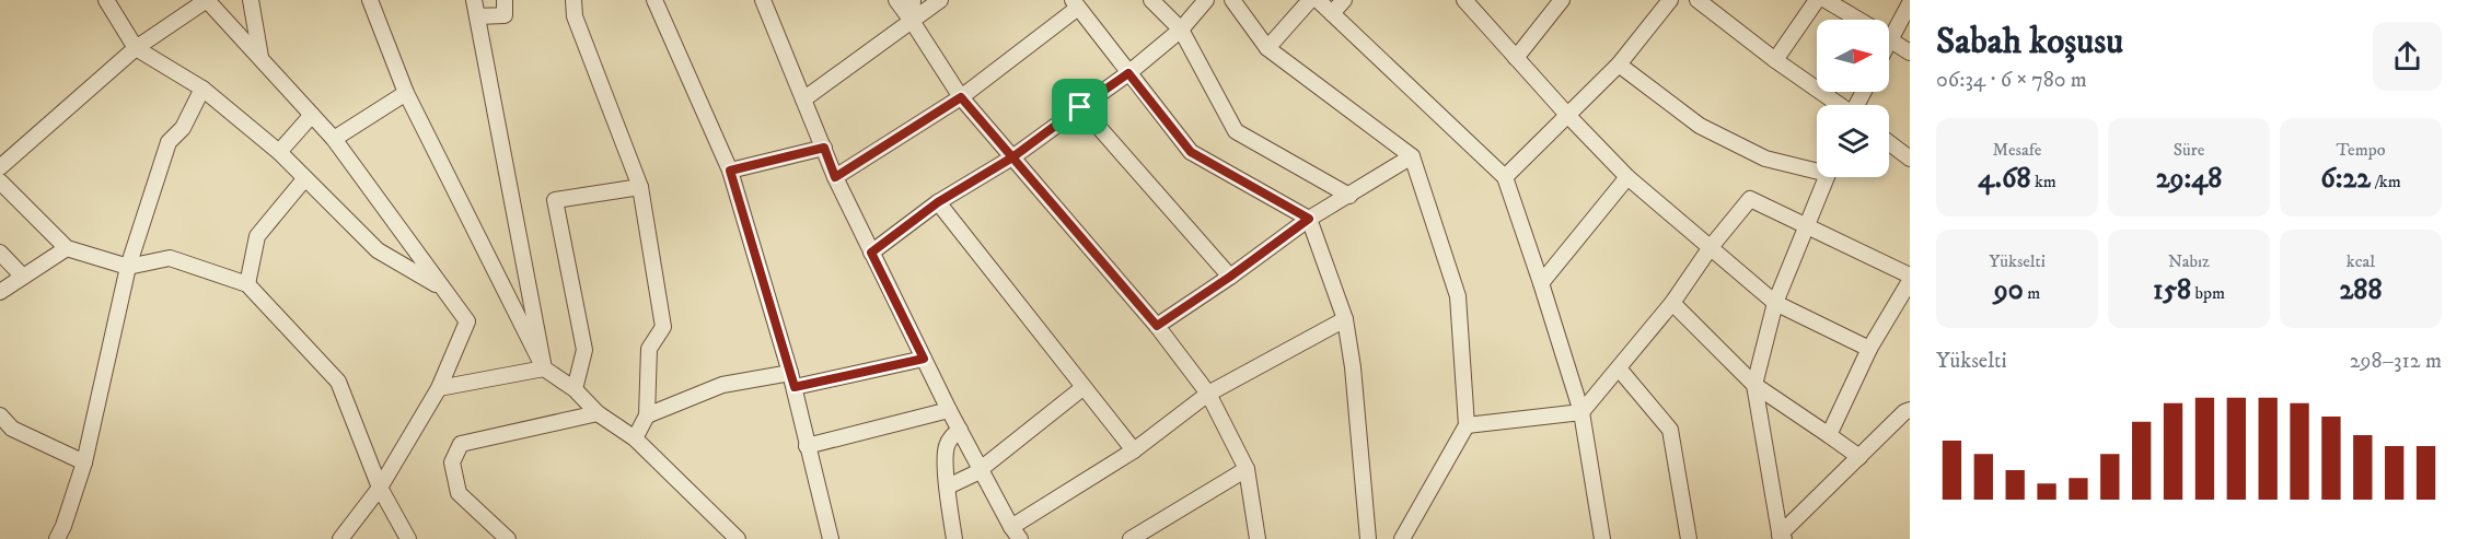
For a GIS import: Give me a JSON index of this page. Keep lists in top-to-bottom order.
{
  "north": "right",
  "page": {
    "heading": ["Sabah koşusu", "06:34 · 6 × 780 m"],
    "stats": [
      ["Mesafe", "4.68 km"],
      ["Süre", "29:48"],
      ["Tempo", "6:22 /km"],
      ["Yükselti", "90 m"],
      ["Nabız", "158 bpm"],
      ["kcal", "288"]
    ],
    "chart": ["Yükselti", "298–312 m"]
  }
}
